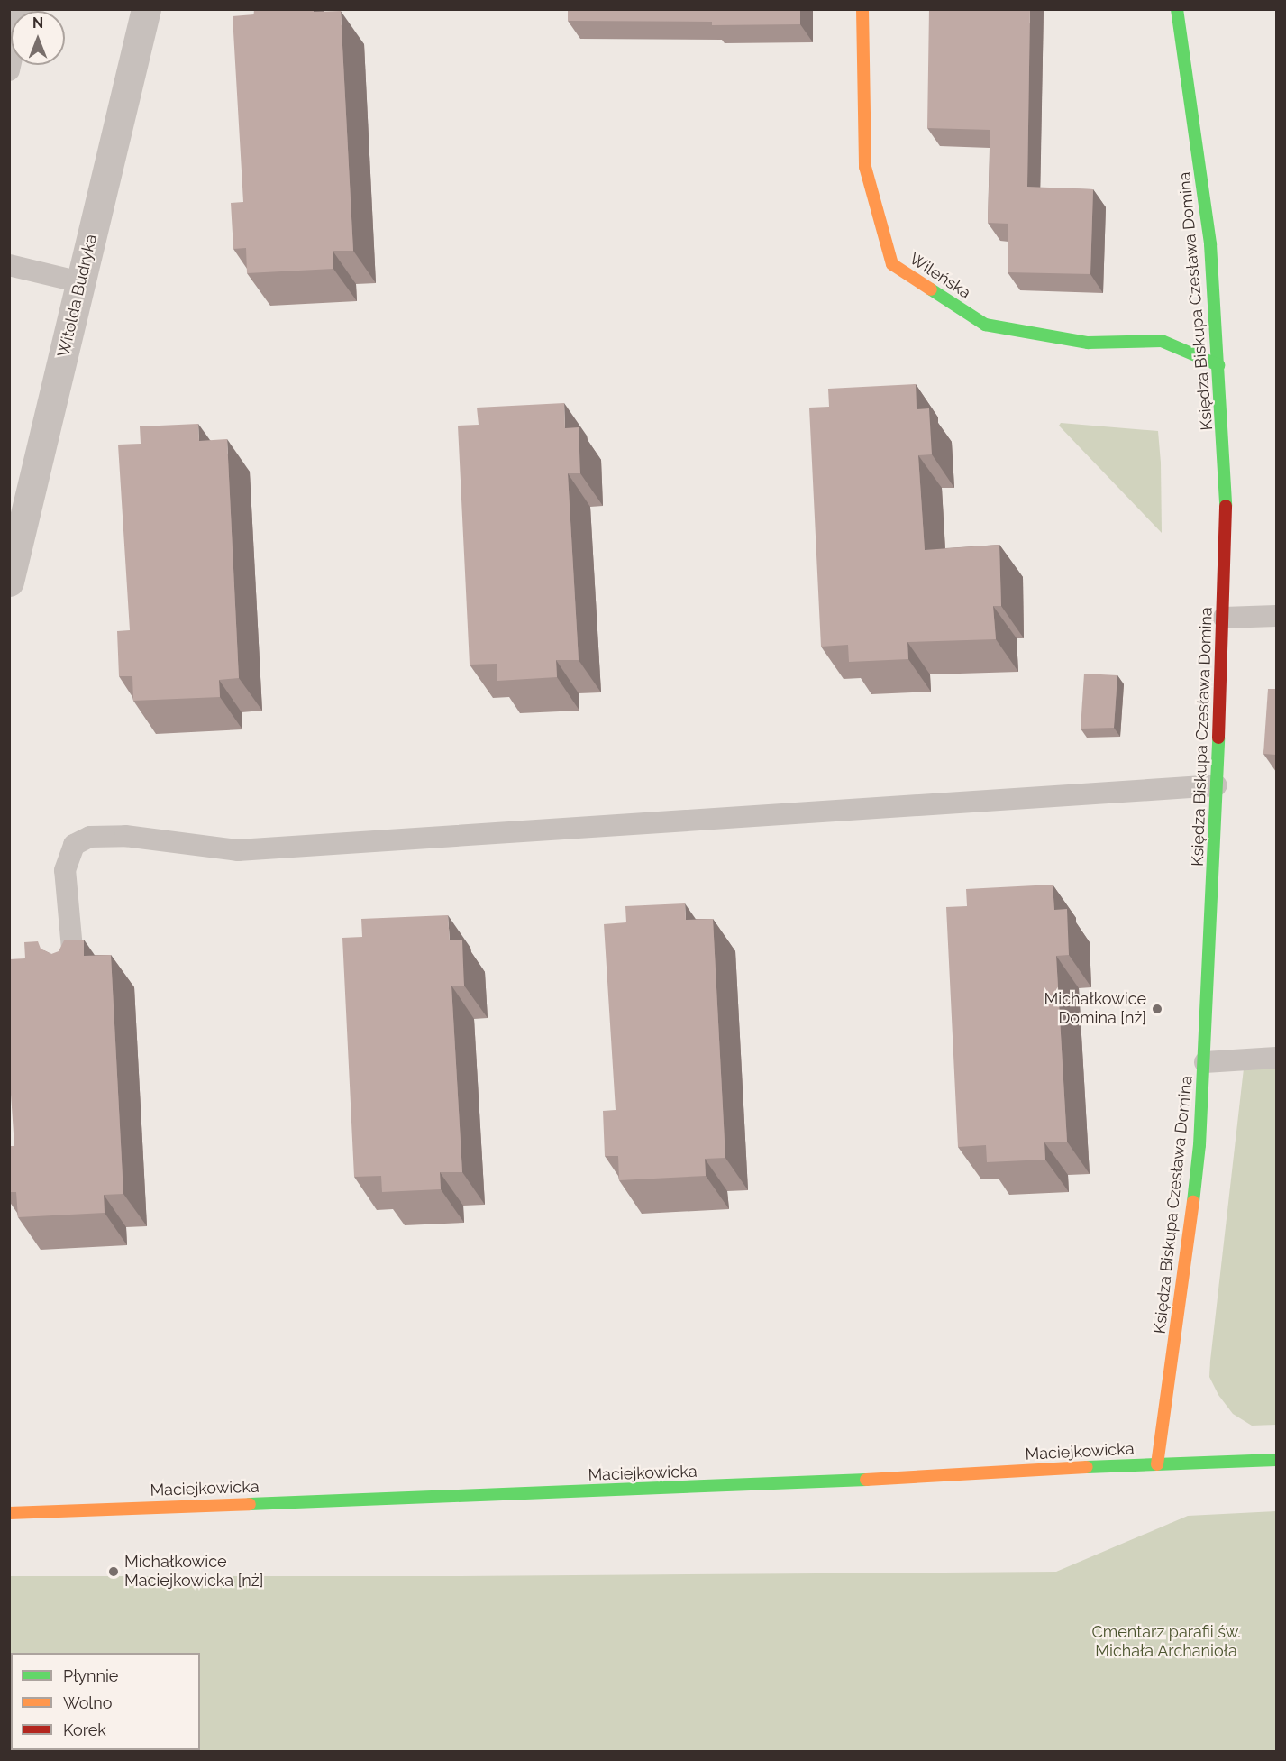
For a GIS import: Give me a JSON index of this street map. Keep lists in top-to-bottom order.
{
  "streets": {
    "street": [
      "Wileńska",
      "Witolda Budryka",
      "Księdza Biskupa Czesława Domina",
      "Maciejkowicka"
    ]
  },
  "crossings": [
    ["Wileńska", "Księdza Biskupa Czesława Domina"],
    ["Księdza Biskupa Czesława Domina", "Maciejkowicka"]
  ],
  "parks": ["Cmentarz parafii św. Michała Archanioła"],
  "places": ["Michałkowice Domina [nż]", "Michałkowice Maciejkowicka [nż]"],
  "legend": ["Płynnie", "Wolno", "Korek"],
  "north": "top"
}
